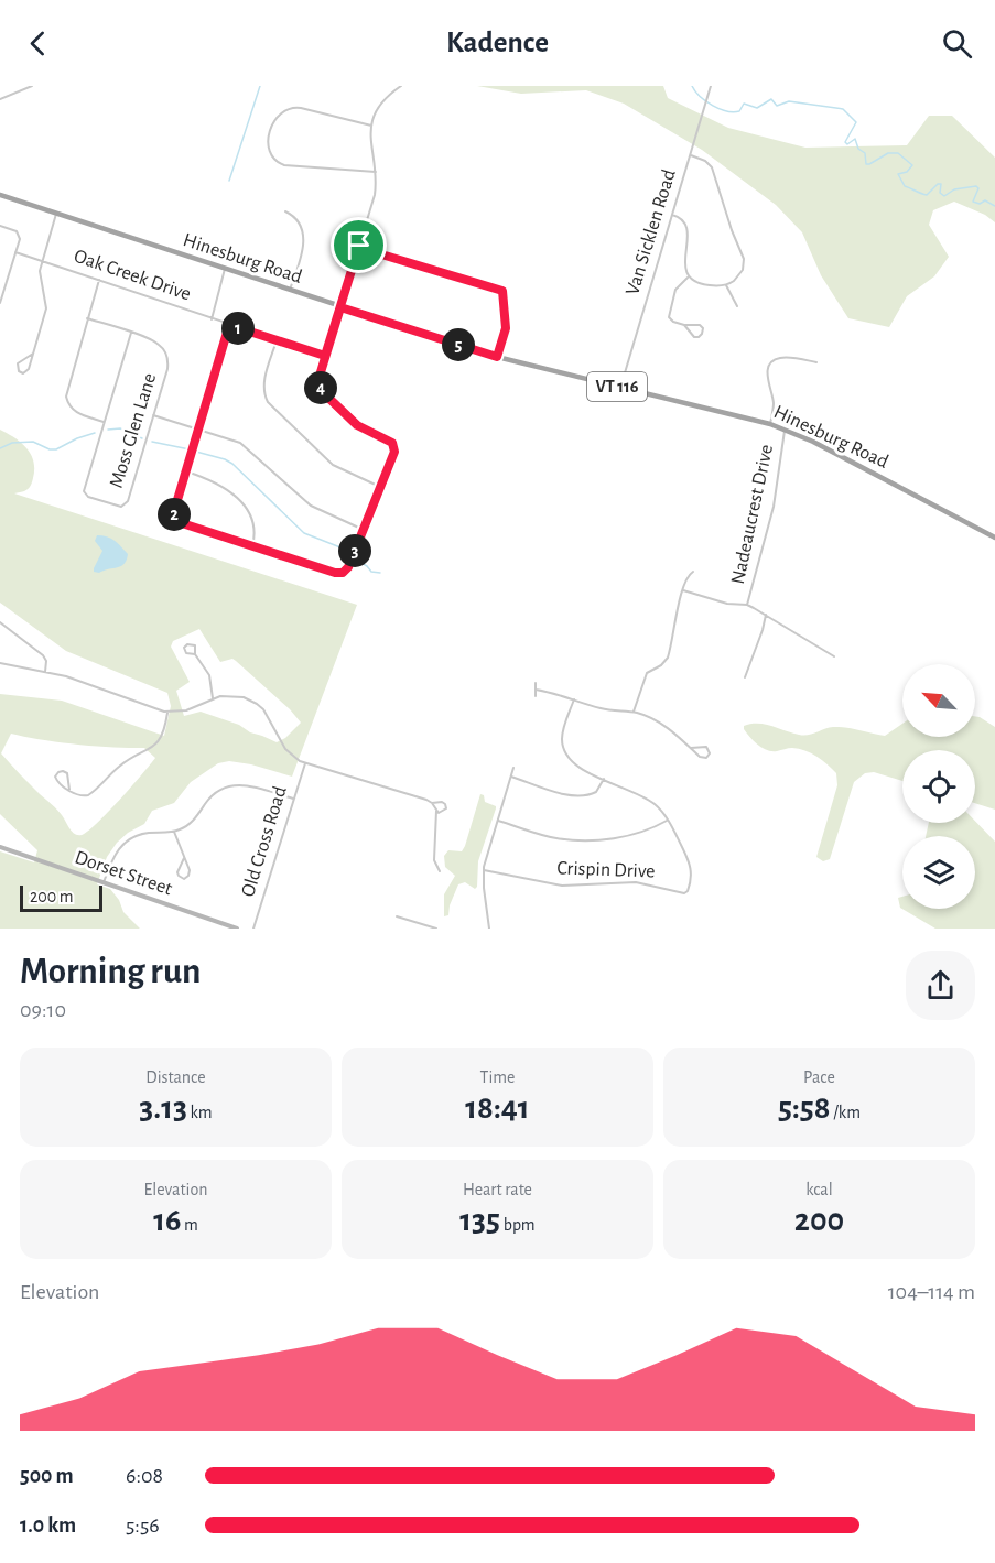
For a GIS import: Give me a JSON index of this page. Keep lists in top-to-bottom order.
{
  "streets": {
    "main road": ["Hinesburg Road", "VT 116"],
    "street": [
      "Van Sicklen Road",
      "Oak Creek Drive",
      "Moss Glen Lane",
      "Nadeaucrest Drive",
      "Old Cross Road",
      "Crispin Drive",
      "Dorset Street"
    ]
  },
  "crossings": [
    ["Van Sicklen Road", "Hinesburg Road"],
    ["Hinesburg Road", "Nadeaucrest Drive"]
  ],
  "scale_bar": "200 m",
  "north": "top left",
  "page": {
    "header": "Kadence",
    "pins": [
      "1",
      "5",
      "4",
      "2",
      "3"
    ],
    "scale": "200 m",
    "heading": ["Morning run", "09:10"],
    "stats": [
      ["Distance", "3.13 km"],
      ["Time", "18:41"],
      ["Pace", "5:58 /km"],
      ["Elevation", "16 m"],
      ["Heart rate", "135 bpm"],
      ["kcal", "200"]
    ],
    "chart": ["Elevation", "104–114 m"],
    "list": [
      {
        "name": "500 m",
        "note": "6:08"
      },
      {
        "name": "1.0 km",
        "note": "5:56"
      }
    ]
  }
}
